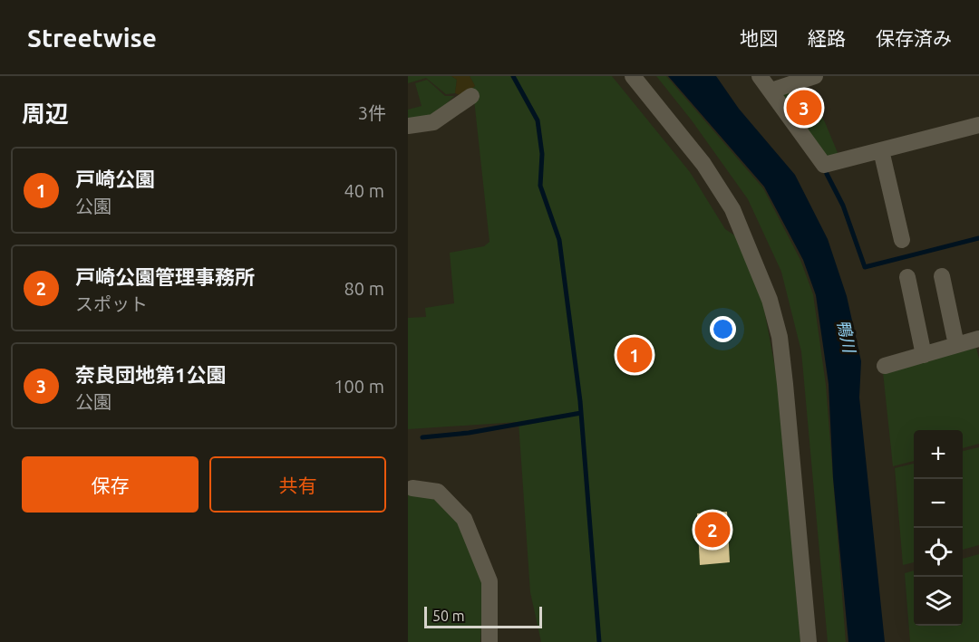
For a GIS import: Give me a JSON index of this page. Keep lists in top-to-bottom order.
{
  "water": ["鴨川"],
  "scale_bar": "50 m",
  "page": {
    "header": "Streetwise",
    "nav": ["地図", "経路", "保存済み"],
    "heading": ["周辺", "3件"],
    "pins": ["3", "1", "2"],
    "list": [
      {
        "mark": "1",
        "name": "戸崎公園",
        "note": "公園",
        "value": "40 m"
      },
      {
        "mark": "2",
        "name": "戸崎公園管理事務所",
        "note": "スポット",
        "value": "80 m"
      },
      {
        "mark": "3",
        "name": "奈良団地第1公園",
        "note": "公園",
        "value": "100 m"
      }
    ],
    "map_buttons": ["+", "−"],
    "buttons": ["保存", "共有"],
    "scale": "50 m"
  }
}
